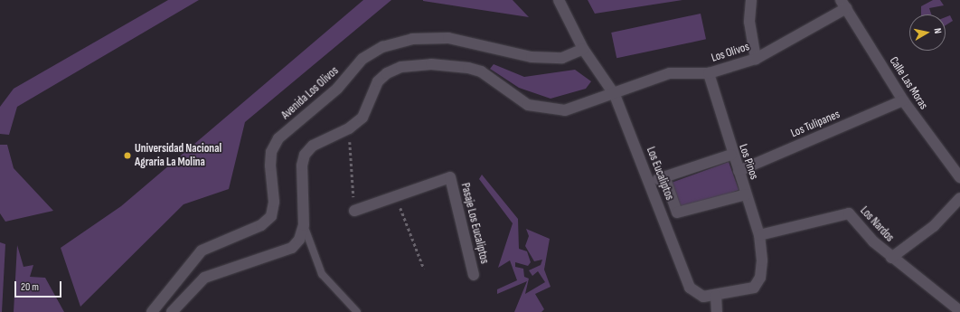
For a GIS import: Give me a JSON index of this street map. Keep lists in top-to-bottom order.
{
  "streets": {
    "street": [
      "Los Olivos",
      "Calle Las Moras",
      "Avenida Los Olivos",
      "Los Tulipanes",
      "Los Pinos",
      "Los Eucaliptos",
      "Pasaje Los Eucaliptos",
      "Los Nardos"
    ]
  },
  "crossings": [
    ["Los Olivos", "Calle Las Moras"],
    ["Los Olivos", "Los Pinos"],
    ["Los Olivos", "Los Eucaliptos"],
    ["Calle Las Moras", "Los Tulipanes"],
    ["Avenida Los Olivos", "Los Eucaliptos"],
    ["Los Tulipanes", "Los Pinos"],
    ["Los Pinos", "Los Eucaliptos"],
    ["Los Pinos", "Los Nardos"]
  ],
  "places": ["Universidad Nacional Agraria La Molina"],
  "scale_bar": "20 m",
  "north": "right"
}
